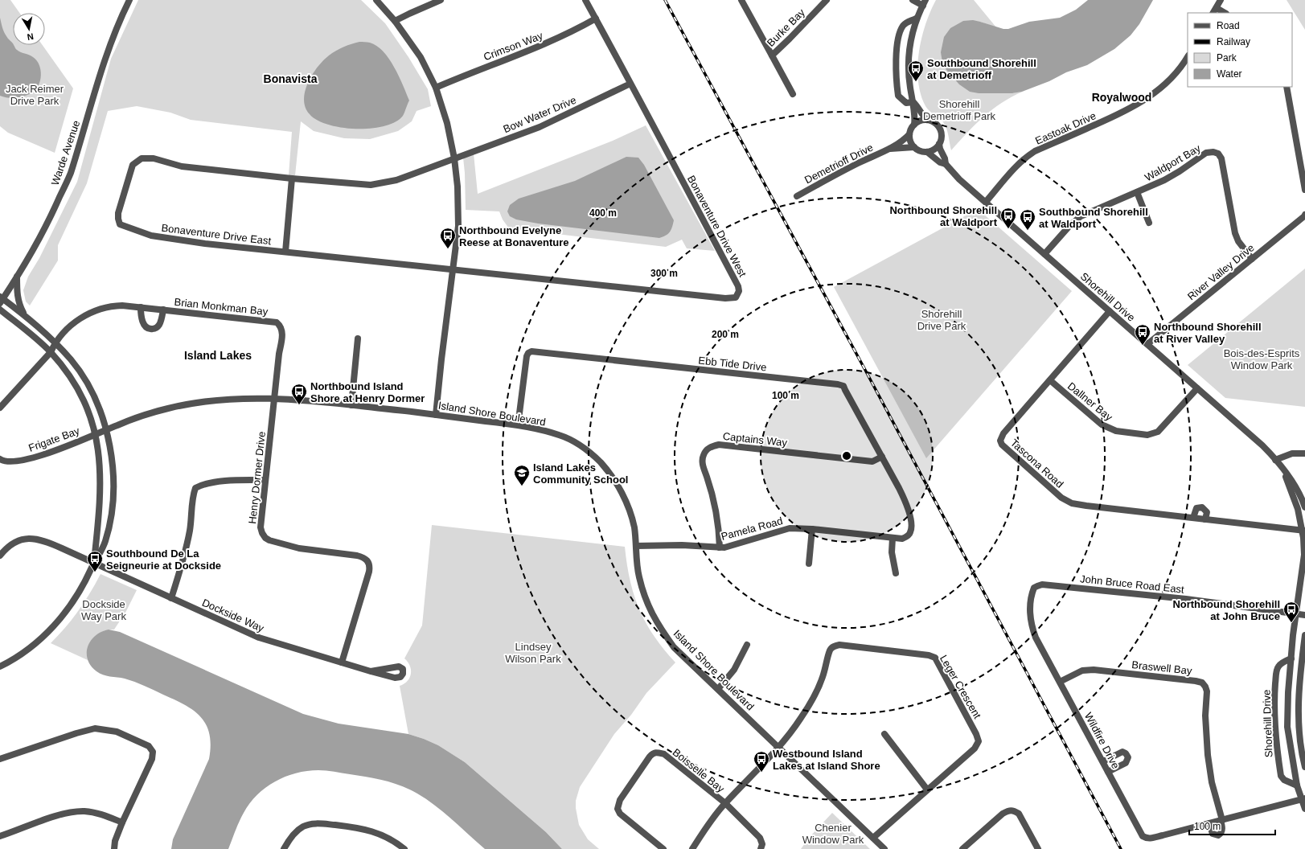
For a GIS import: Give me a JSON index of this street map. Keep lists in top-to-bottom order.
{
  "streets": {
    "street": [
      "Burke Bay",
      "Crimson Way",
      "Bow Water Drive",
      "Eastoak Drive",
      "Warde Avenue",
      "Waldport Bay",
      "Demetrioff Drive",
      "Bonaventure Drive West",
      "Bonaventure Drive East",
      "River Valley Drive",
      "Shorehill Drive",
      "Brian Monkman Bay",
      "Ebb Tide Drive",
      "Dallner Bay",
      "Island Shore Boulevard",
      "Frigate Bay",
      "Captains Way",
      "Tascona Road",
      "Henry Dormer Drive",
      "Pamela Road",
      "John Bruce Road East",
      "Dockside Way",
      "Braswell Bay",
      "Leger Crescent",
      "Wildfire Drive",
      "Boisselle Bay"
    ]
  },
  "crossings": [
    ["Crimson Way", "Bonaventure Drive West"],
    ["Bow Water Drive", "Bonaventure Drive West"],
    ["Bow Water Drive", "Bonaventure Drive East"],
    ["Eastoak Drive", "Shorehill Drive"],
    ["Waldport Bay", "River Valley Drive"],
    ["Waldport Bay", "Shorehill Drive"],
    ["Demetrioff Drive", "Shorehill Drive"],
    ["Bonaventure Drive West", "Bonaventure Drive East"],
    ["River Valley Drive", "Shorehill Drive"],
    ["Shorehill Drive", "Dallner Bay"],
    ["Shorehill Drive", "Tascona Road"],
    ["Shorehill Drive", "John Bruce Road East"],
    ["Shorehill Drive", "Wildfire Drive"],
    ["Brian Monkman Bay", "Island Shore Boulevard"],
    ["Brian Monkman Bay", "Henry Dormer Drive"],
    ["Ebb Tide Drive", "Island Shore Boulevard"],
    ["Ebb Tide Drive", "Captains Way"],
    ["Ebb Tide Drive", "Pamela Road"],
    ["Dallner Bay", "Tascona Road"],
    ["Island Shore Boulevard", "Frigate Bay"],
    ["Island Shore Boulevard", "Henry Dormer Drive"],
    ["Island Shore Boulevard", "Pamela Road"],
    ["Island Shore Boulevard", "Leger Crescent"],
    ["Captains Way", "Pamela Road"],
    ["Henry Dormer Drive", "Dockside Way"],
    ["John Bruce Road East", "Wildfire Drive"],
    ["Braswell Bay", "Wildfire Drive"]
  ],
  "districts": ["Bonavista", "Royalwood", "Island Lakes"],
  "parks": [
    "Jack Reimer Drive Park",
    "Shorehill Demetrioff Park",
    "Shorehill Drive Park",
    "Bois-des-Esprits Window Park",
    "Dockside Way Park",
    "Lindsey Wilson Park",
    "Chenier Window Park"
  ],
  "places": {
    "bus stop": [
      "Southbound Shorehill at Demetrioff",
      "Northbound Shorehill at Waldport",
      "Southbound Shorehill at Waldport",
      "Northbound Evelyne Reese at Bonaventure",
      "Northbound Shorehill at River Valley",
      "Northbound Island Shore at Henry Dormer",
      "Southbound De La Seigneurie at Dockside",
      "Northbound Shorehill at John Bruce",
      "Westbound Island Lakes at Island Shore"
    ],
    "school or university": ["Island Lakes Community School"]
  },
  "legend": [
    "Road",
    "Railway",
    "Park",
    "Water"
  ],
  "scale_bar": "100 m",
  "north": "bottom",
  "rings": [
    "400 m",
    "300 m",
    "200 m",
    "100 m"
  ]
}
